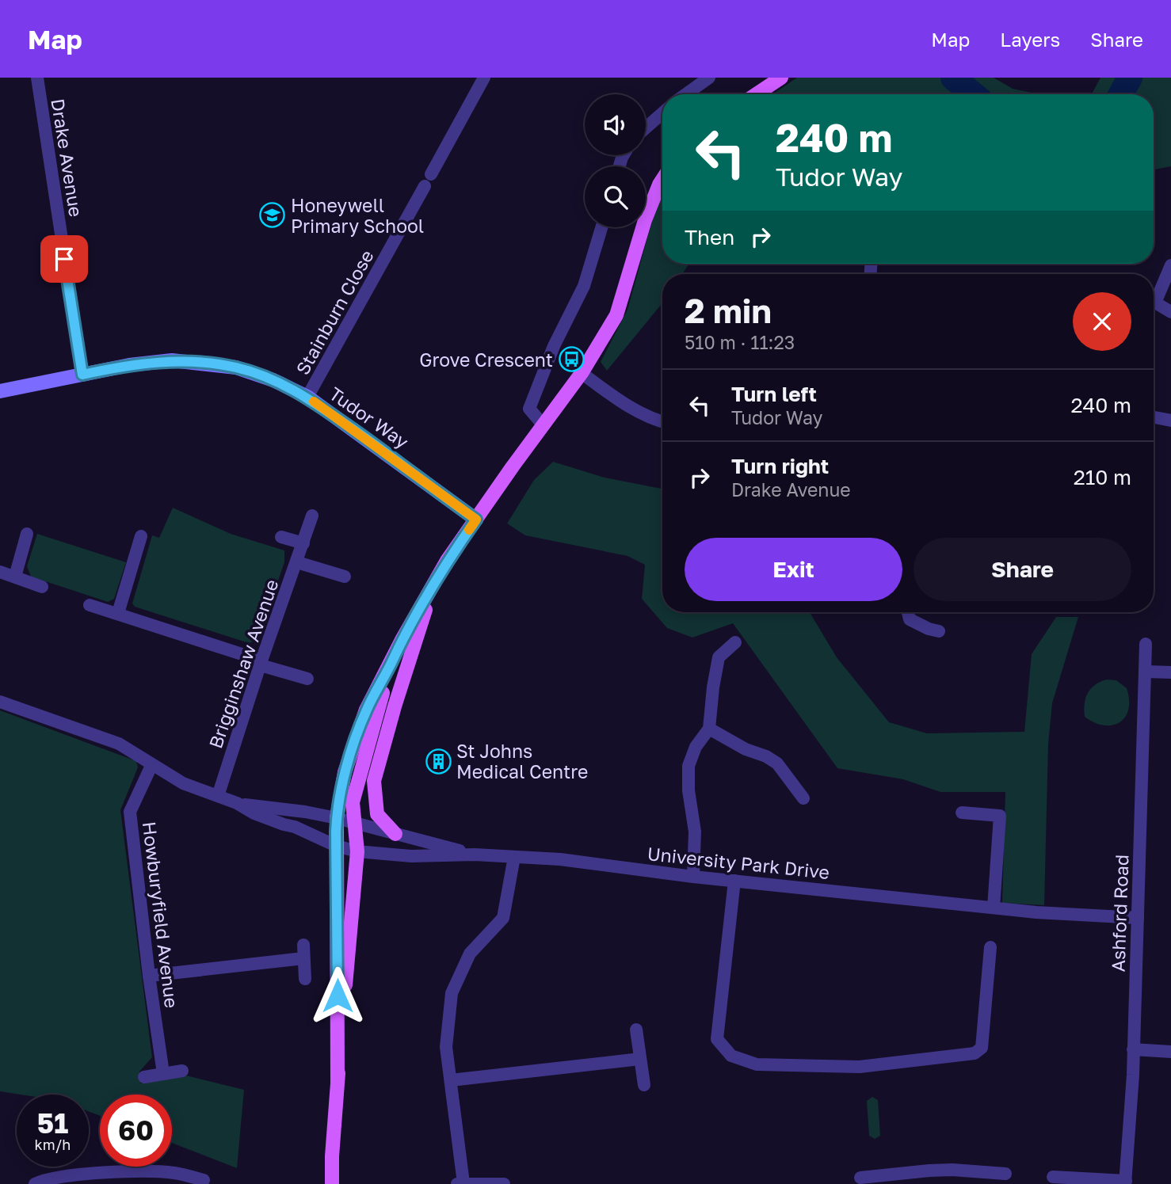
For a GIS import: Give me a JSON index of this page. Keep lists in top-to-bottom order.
{
  "streets": {
    "street": [
      "Drake Avenue",
      "Stainburn Close",
      "Tudor Way",
      "Brigginshaw Avenue",
      "University Park Drive",
      "Ashford Road",
      "Howburyfield Avenue"
    ]
  },
  "crossings": [
    ["Drake Avenue", "Tudor Way"],
    ["Stainburn Close", "Tudor Way"],
    ["University Park Drive", "Ashford Road"]
  ],
  "places": {
    "school or university": ["Honeywell Primary School"],
    "bus stop": ["Grove Crescent"],
    "building": ["St Johns Medical Centre"]
  },
  "page": {
    "header": "Map",
    "nav": ["Map", "Layers", "Share"],
    "turn": ["240 m", "Tudor Way"],
    "then": "Then",
    "heading": ["2 min", "510 m · 11:23"],
    "list": [
      {
        "name": "Turn left",
        "note": "Tudor Way",
        "value": "240 m"
      },
      {
        "name": "Turn right",
        "note": "Drake Avenue",
        "value": "210 m"
      }
    ],
    "buttons": ["Exit", "Share"],
    "speed": "51 km/h",
    "limit": "60"
  }
}
